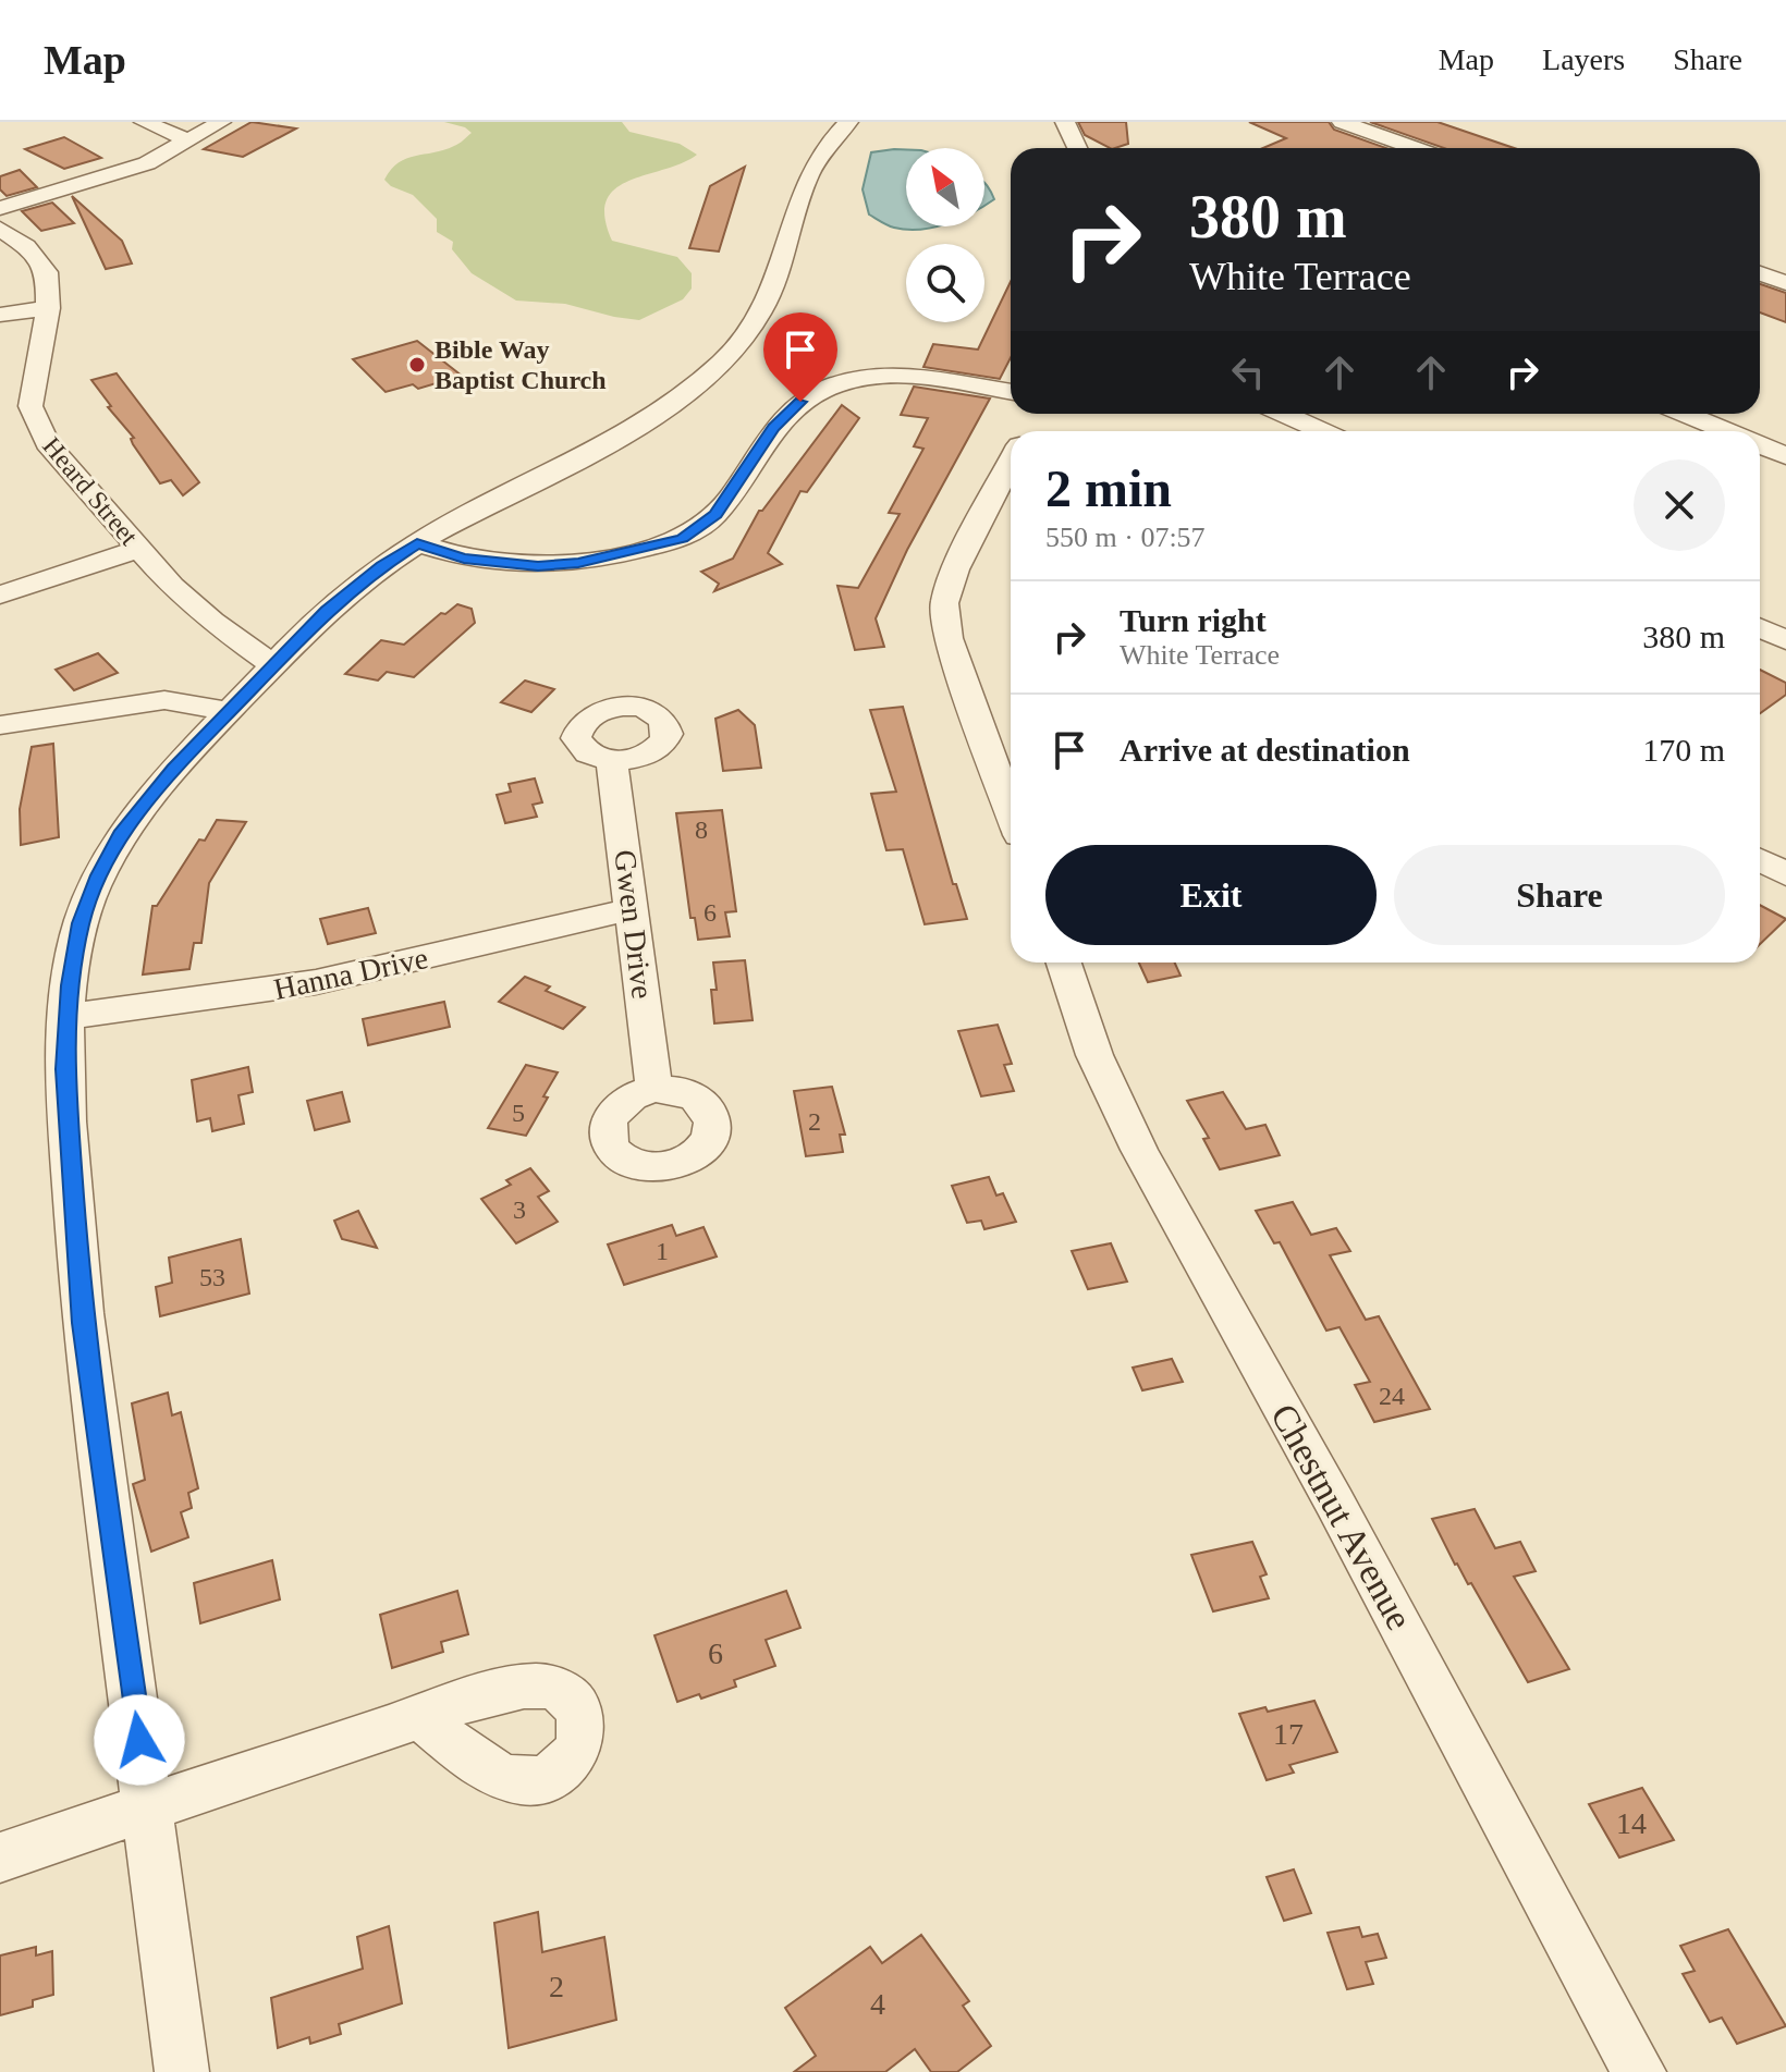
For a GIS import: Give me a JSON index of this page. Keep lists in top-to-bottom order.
{
  "streets": {
    "street": [
      "Heard Street",
      "Gwen Drive",
      "Hanna Drive",
      "Chestnut Avenue"
    ]
  },
  "crossings": [
    ["Gwen Drive", "Hanna Drive"]
  ],
  "places": ["Bible Way Baptist Church"],
  "house_numbers": [
    "8",
    "6",
    "5",
    "2",
    "3",
    "1",
    "53",
    "24",
    "6",
    "17",
    "14",
    "2",
    "4"
  ],
  "north": "top left",
  "page": {
    "header": "Map",
    "nav": ["Map", "Layers", "Share"],
    "turn": ["380 m", "White Terrace"],
    "heading": ["2 min", "550 m · 07:57"],
    "list": [
      {
        "name": "Turn right",
        "note": "White Terrace",
        "value": "380 m"
      },
      {
        "name": "Arrive at destination",
        "value": "170 m"
      }
    ],
    "buttons": ["Exit", "Share"]
  }
}
